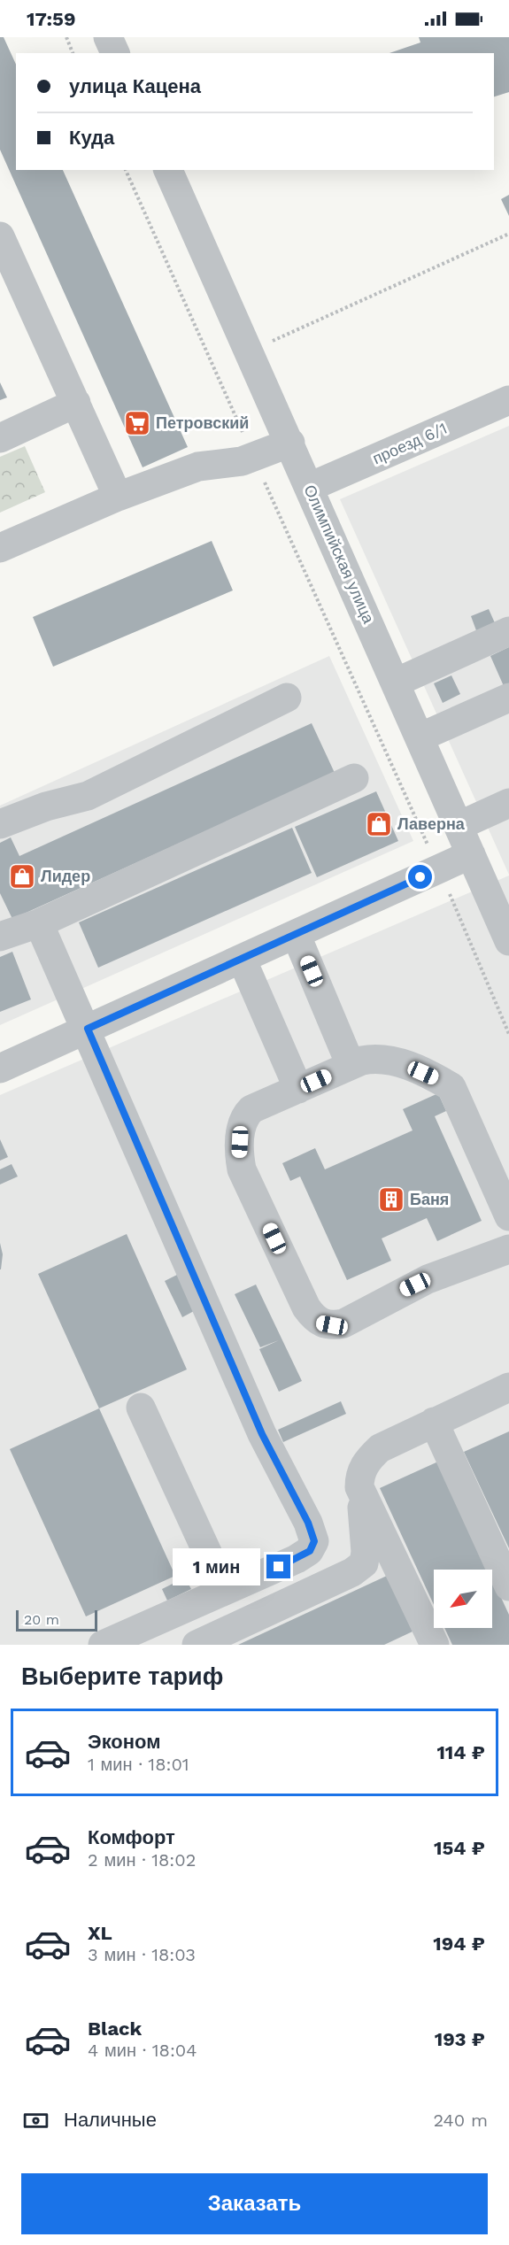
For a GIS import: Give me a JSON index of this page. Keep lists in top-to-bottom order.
{
  "streets": {
    "street": ["проезд 6/1", "Олимпийская улица"]
  },
  "crossings": [
    ["проезд 6/1", "Олимпийская улица"]
  ],
  "places": {
    "supermarket": ["Петровский"],
    "shop": ["Лаверна", "Лидер"],
    "building": ["Баня"]
  },
  "scale_bar": "20 m",
  "north": "bottom left",
  "page": {
    "status": "17:59",
    "banner": ["улица Кацена", "Куда"],
    "bubble": "1 мин",
    "scale": "20 m",
    "heading": "Выберите тариф",
    "list": [
      {
        "name": "Эконом",
        "note": "1 мин · 18:01",
        "value": "114 ₽"
      },
      {
        "name": "Комфорт",
        "note": "2 мин · 18:02",
        "value": "154 ₽"
      },
      {
        "name": "XL",
        "note": "3 мин · 18:03",
        "value": "194 ₽"
      },
      {
        "name": "Black",
        "note": "4 мин · 18:04",
        "value": "193 ₽"
      }
    ],
    "pay": ["Наличные", "240 m"],
    "buttons": "Заказать"
  }
}
